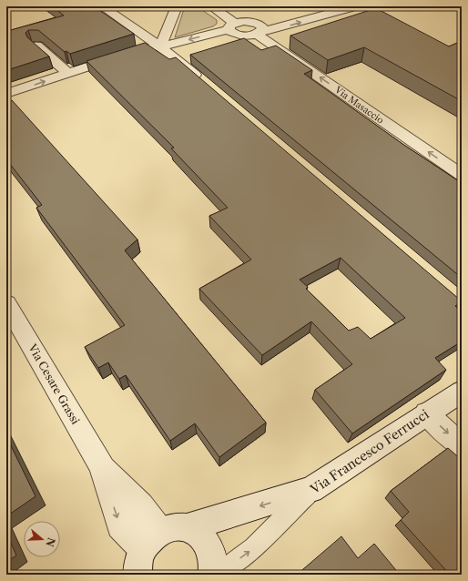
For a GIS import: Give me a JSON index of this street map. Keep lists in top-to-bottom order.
{
  "streets": {
    "street": ["Via Masaccio", "Via Cesare Grassi", "Via Francesco Ferrucci"]
  },
  "one_way": ["Via Masaccio"],
  "north": "right"
}
